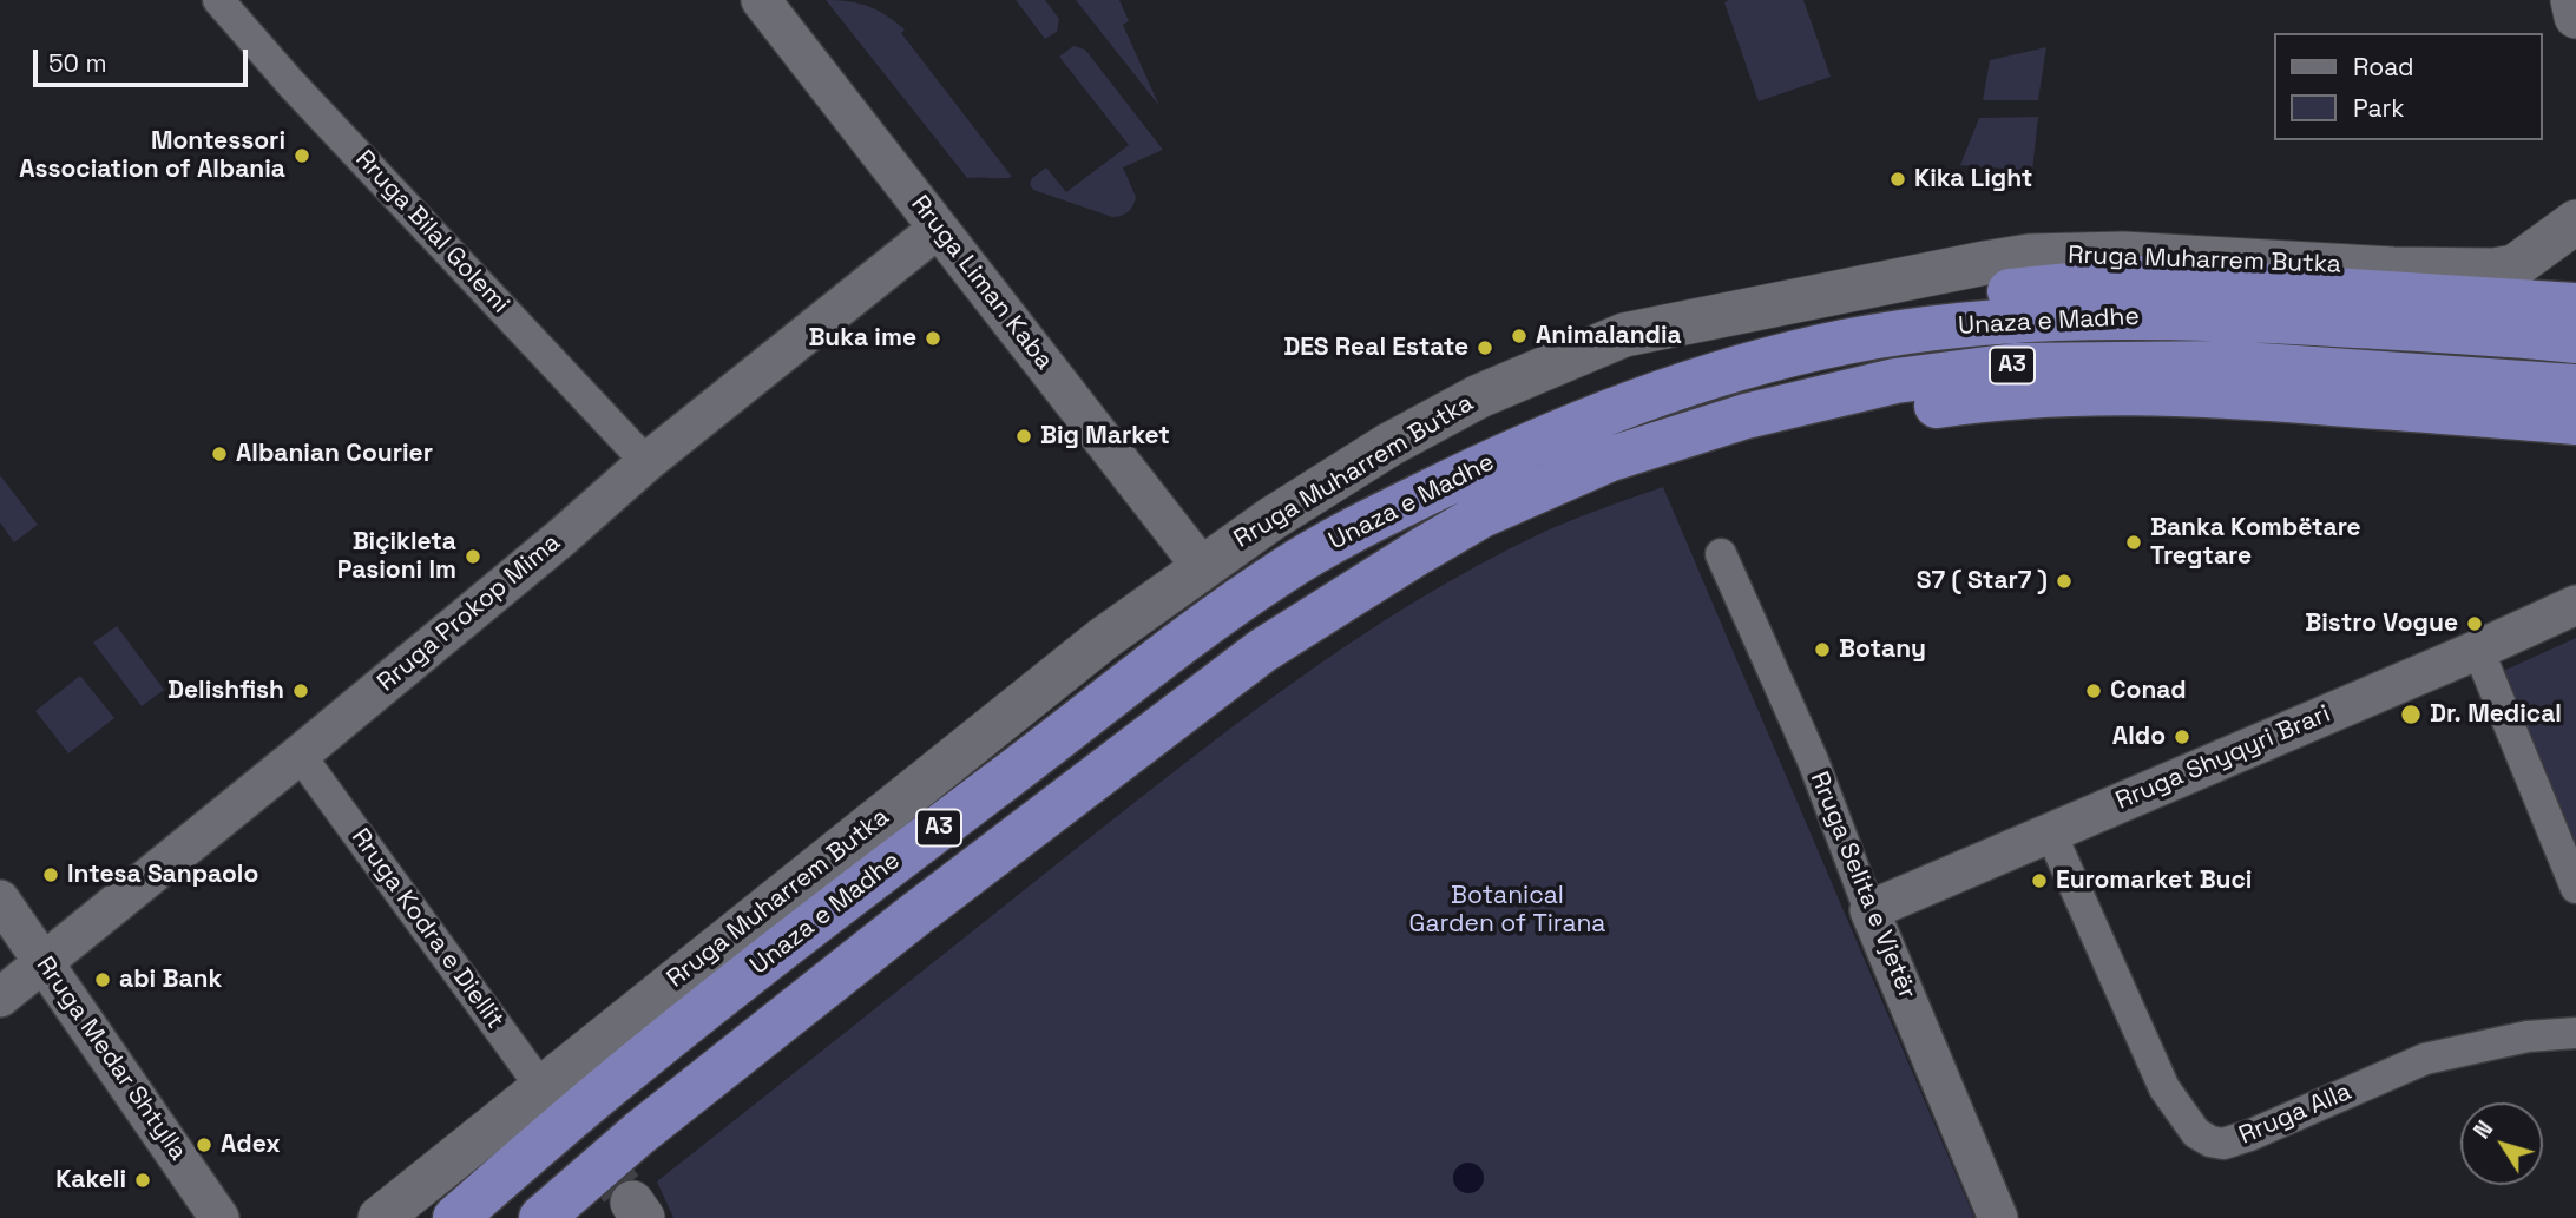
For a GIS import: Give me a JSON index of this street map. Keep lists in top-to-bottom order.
{
  "streets": {
    "highway": ["Unaza e Madhe", "A3"],
    "main road": ["Rruga Muharrem Butka"],
    "street": [
      "Rruga Bilal Golemi",
      "Rruga Liman Kaba",
      "Rruga Prokop Mima",
      "Rruga Shyqyri Brari",
      "Rruga Selita e Vjetër",
      "Rruga Kodra e Diellit",
      "Rruga Medar Shtylla",
      "Rruga Alla"
    ]
  },
  "crossings": [
    ["Rruga Bilal Golemi", "Rruga Prokop Mima"],
    ["Rruga Muharrem Butka", "Rruga Liman Kaba"],
    ["Rruga Muharrem Butka", "Rruga Kodra e Diellit"],
    ["Rruga Liman Kaba", "Rruga Prokop Mima"],
    ["Rruga Prokop Mima", "Rruga Kodra e Diellit"],
    ["Rruga Prokop Mima", "Rruga Medar Shtylla"],
    ["Rruga Shyqyri Brari", "Rruga Selita e Vjetër"],
    ["Rruga Shyqyri Brari", "Rruga Alla"]
  ],
  "parks": ["Botanical Garden of Tirana"],
  "places": [
    "Montessori Association of Albania",
    "Kika Light",
    "Animalandia",
    "Buka ime",
    "DES Real Estate",
    "Big Market",
    "Albanian Courier",
    "Banka Kombëtare Tregtare",
    "Biçikleta Pasioni Im",
    "S7 ( Star7 )",
    "Bistro Vogue",
    "Botany",
    "Delishfish",
    "Conad",
    "Dr. Medical",
    "Aldo",
    "Intesa Sanpaolo",
    "Euromarket Buci",
    "abi Bank",
    "Adex",
    "Kakeli"
  ],
  "legend": ["Road", "Park"],
  "scale_bar": "50 m",
  "north": "top left"
}
